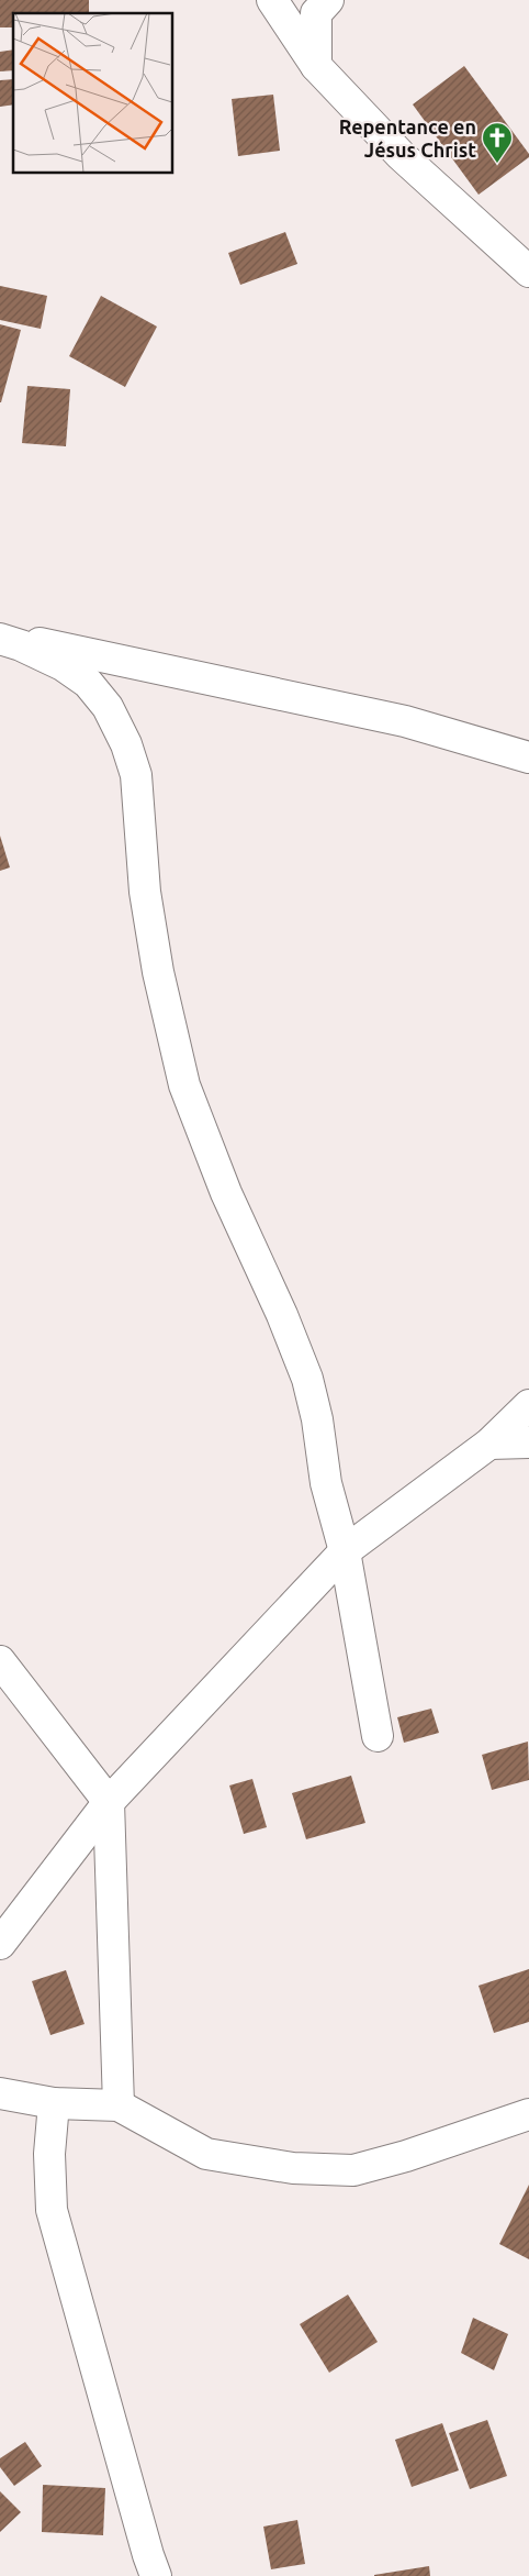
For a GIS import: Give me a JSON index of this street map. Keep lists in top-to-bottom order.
{
  "places": {
    "church": ["Repentance en Jésus Christ"]
  }
}
